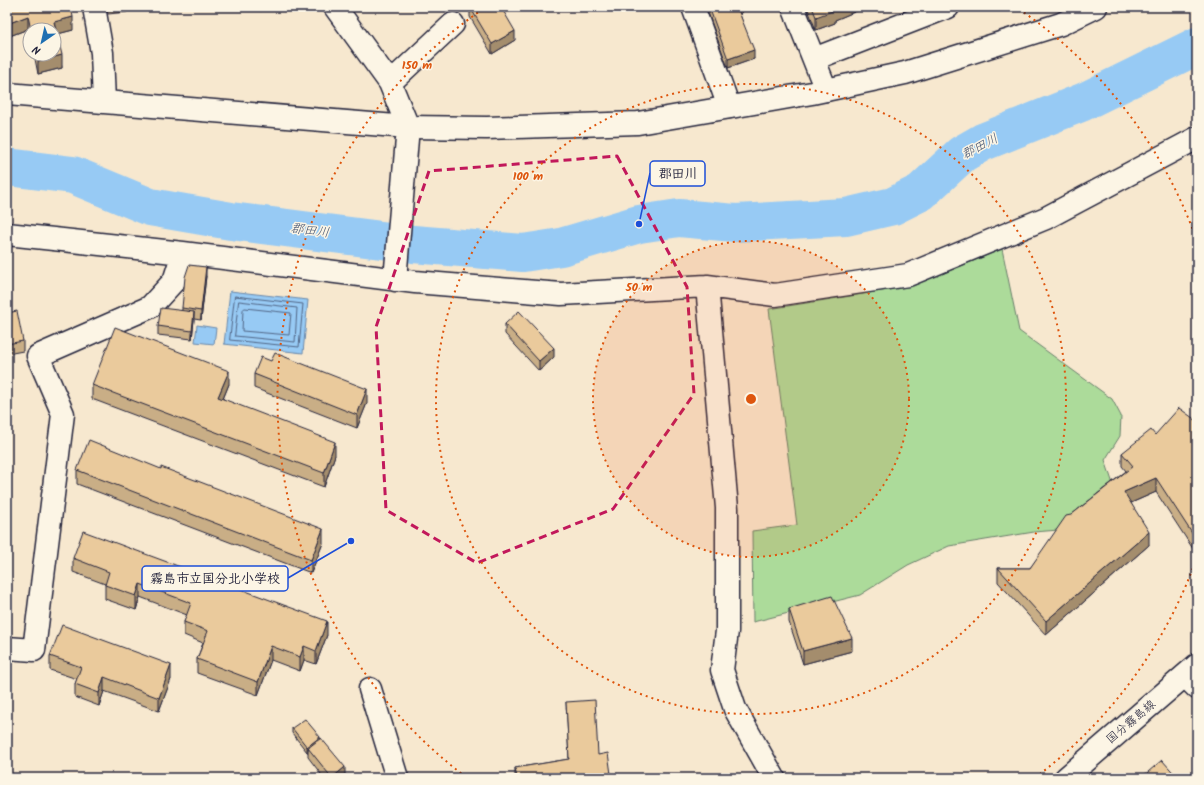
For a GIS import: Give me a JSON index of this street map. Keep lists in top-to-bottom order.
{
  "streets": {
    "street": ["国分霧島線"]
  },
  "water": ["郡田川"],
  "places": ["郡田川", "霧島市立国分北小学校"],
  "north": "bottom left",
  "rings": ["150 m", "100 m", "50 m"]
}
